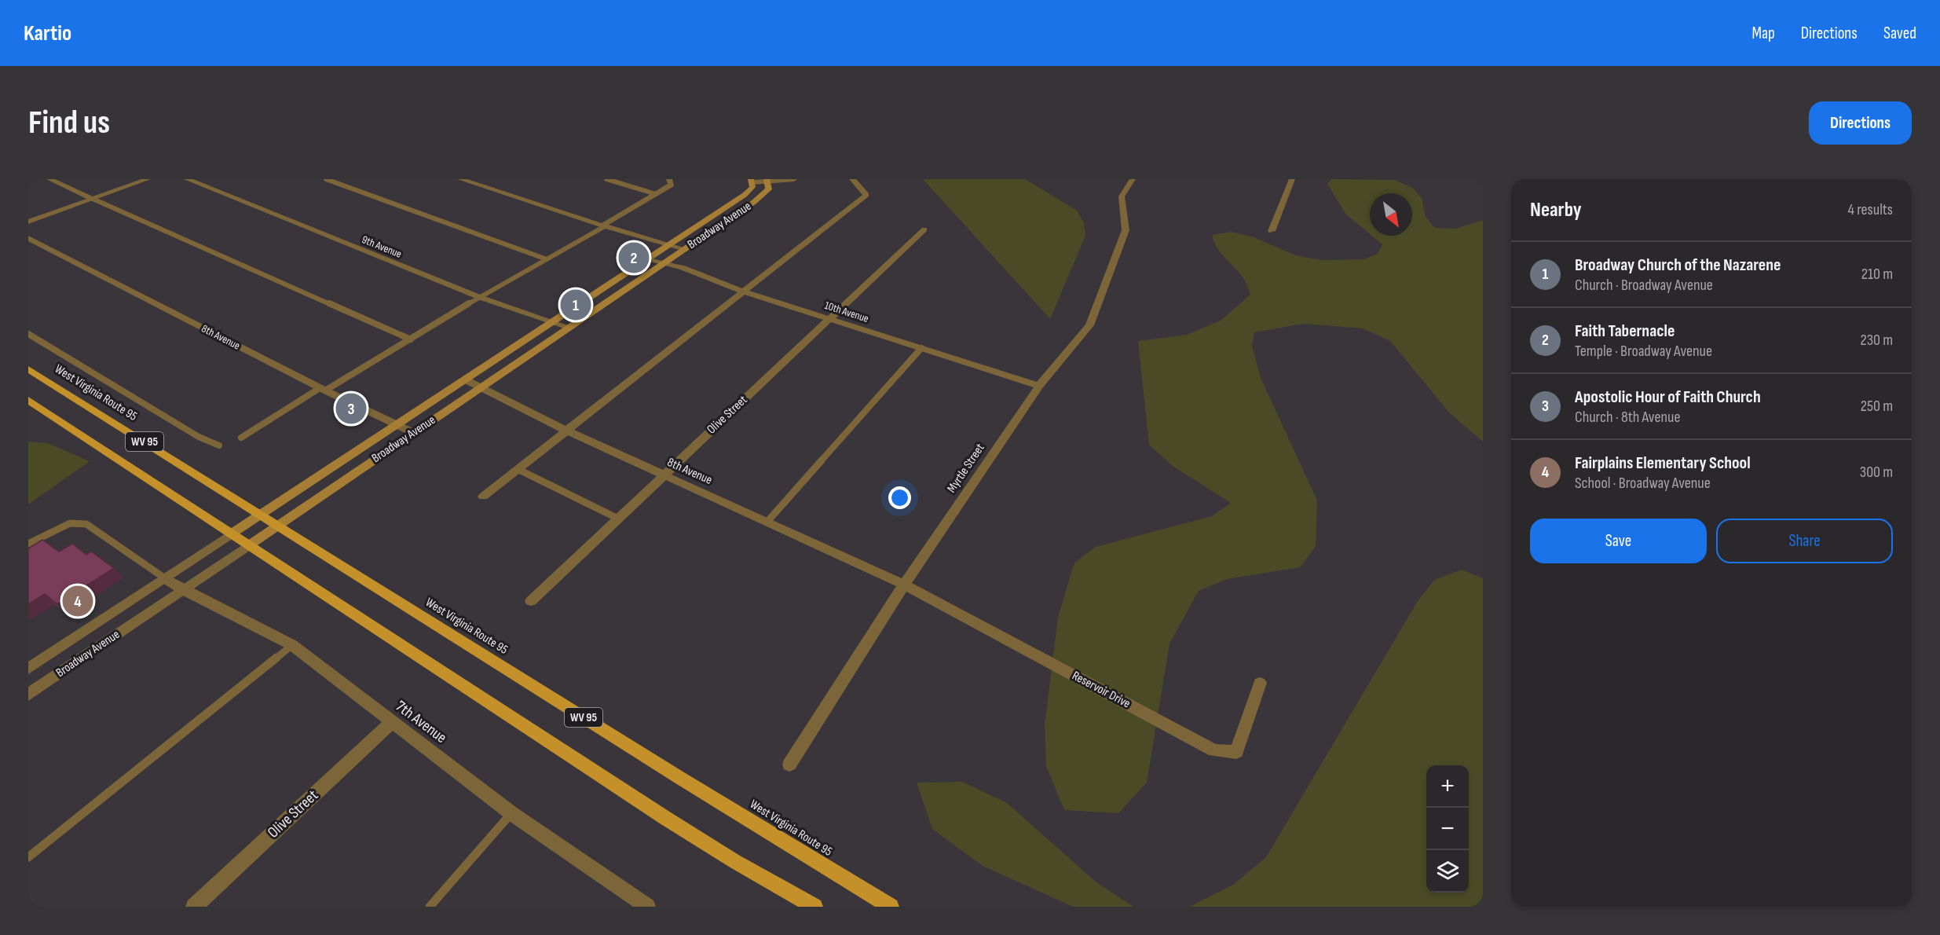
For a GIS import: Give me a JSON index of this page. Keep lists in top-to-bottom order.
{
  "streets": {
    "main road": ["Broadway Avenue", "West Virginia Route 95", "WV 95"],
    "street": [
      "9th Avenue",
      "10th Avenue",
      "8th Avenue",
      "Olive Street",
      "Myrtle Street",
      "Reservoir Drive",
      "7th Avenue"
    ]
  },
  "crossings": [
    ["Broadway Avenue", "9th Avenue"],
    ["Broadway Avenue", "10th Avenue"],
    ["Broadway Avenue", "8th Avenue"],
    ["Broadway Avenue", "West Virginia Route 95"],
    ["Broadway Avenue", "WV 95"],
    ["Broadway Avenue", "7th Avenue"],
    ["10th Avenue", "Olive Street"],
    ["10th Avenue", "Myrtle Street"],
    ["8th Avenue", "Olive Street"],
    ["8th Avenue", "Myrtle Street"],
    ["8th Avenue", "Reservoir Drive"],
    ["Olive Street", "7th Avenue"],
    ["Myrtle Street", "Reservoir Drive"]
  ],
  "north": "bottom right",
  "page": {
    "header": "Kartio",
    "nav": ["Map", "Directions", "Saved"],
    "buttons": [
      "Directions",
      ["Save", "Share"]
    ],
    "title": "Find us",
    "heading": ["Nearby", "4 results"],
    "pins": [
      "2",
      "1",
      "3",
      "4"
    ],
    "list": [
      {
        "mark": "1",
        "name": "Broadway Church of the Nazarene",
        "note": "Church · Broadway Avenue",
        "value": "210 m"
      },
      {
        "mark": "2",
        "name": "Faith Tabernacle",
        "note": "Temple · Broadway Avenue",
        "value": "230 m"
      },
      {
        "mark": "3",
        "name": "Apostolic Hour of Faith Church",
        "note": "Church · 8th Avenue",
        "value": "250 m"
      },
      {
        "mark": "4",
        "name": "Fairplains Elementary School",
        "note": "School · Broadway Avenue",
        "value": "300 m"
      }
    ],
    "map_buttons": ["+", "−"]
  }
}
